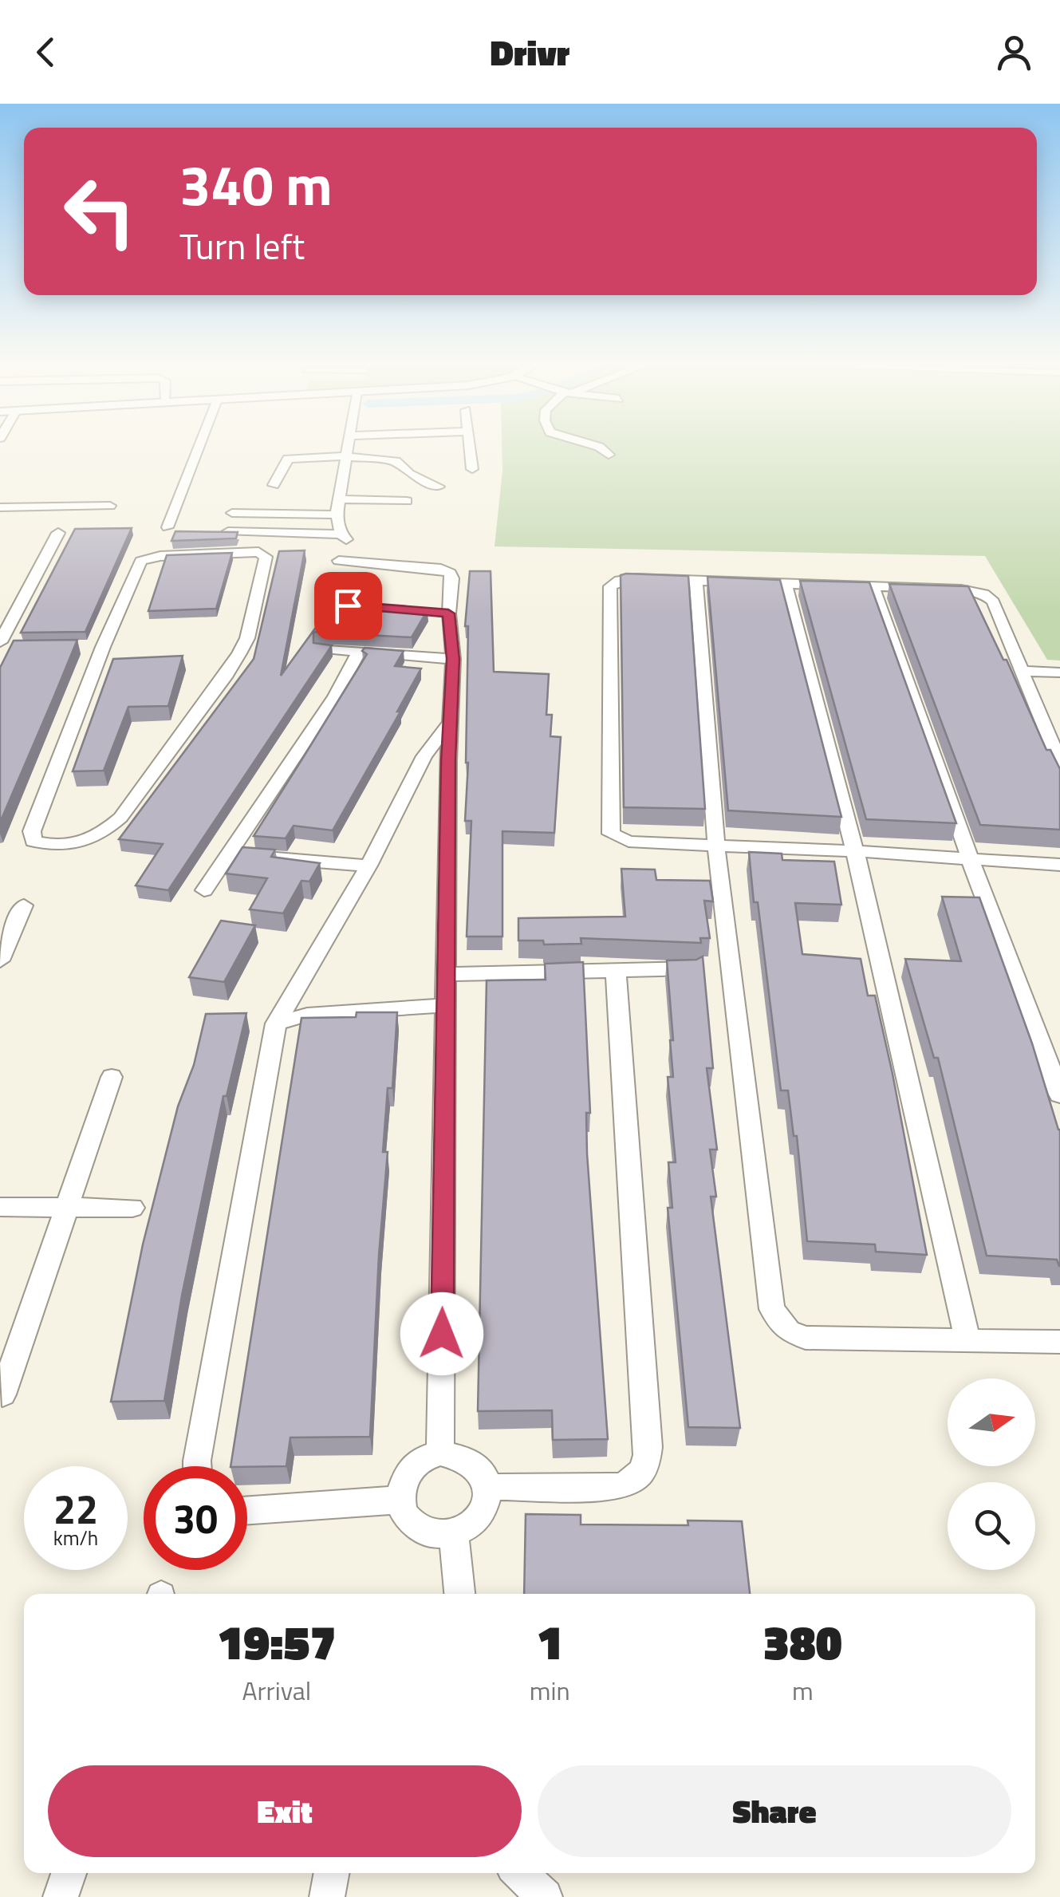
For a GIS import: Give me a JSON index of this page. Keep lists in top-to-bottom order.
{
  "north": "right",
  "page": {
    "header": "Drivr",
    "turn": ["340 m", "Turn left"],
    "speed": "22 km/h",
    "limit": "30",
    "eta": [
      "19:57",
      "Arrival",
      "1",
      "min",
      "380",
      "m"
    ],
    "buttons": ["Exit", "Share"]
  }
}
